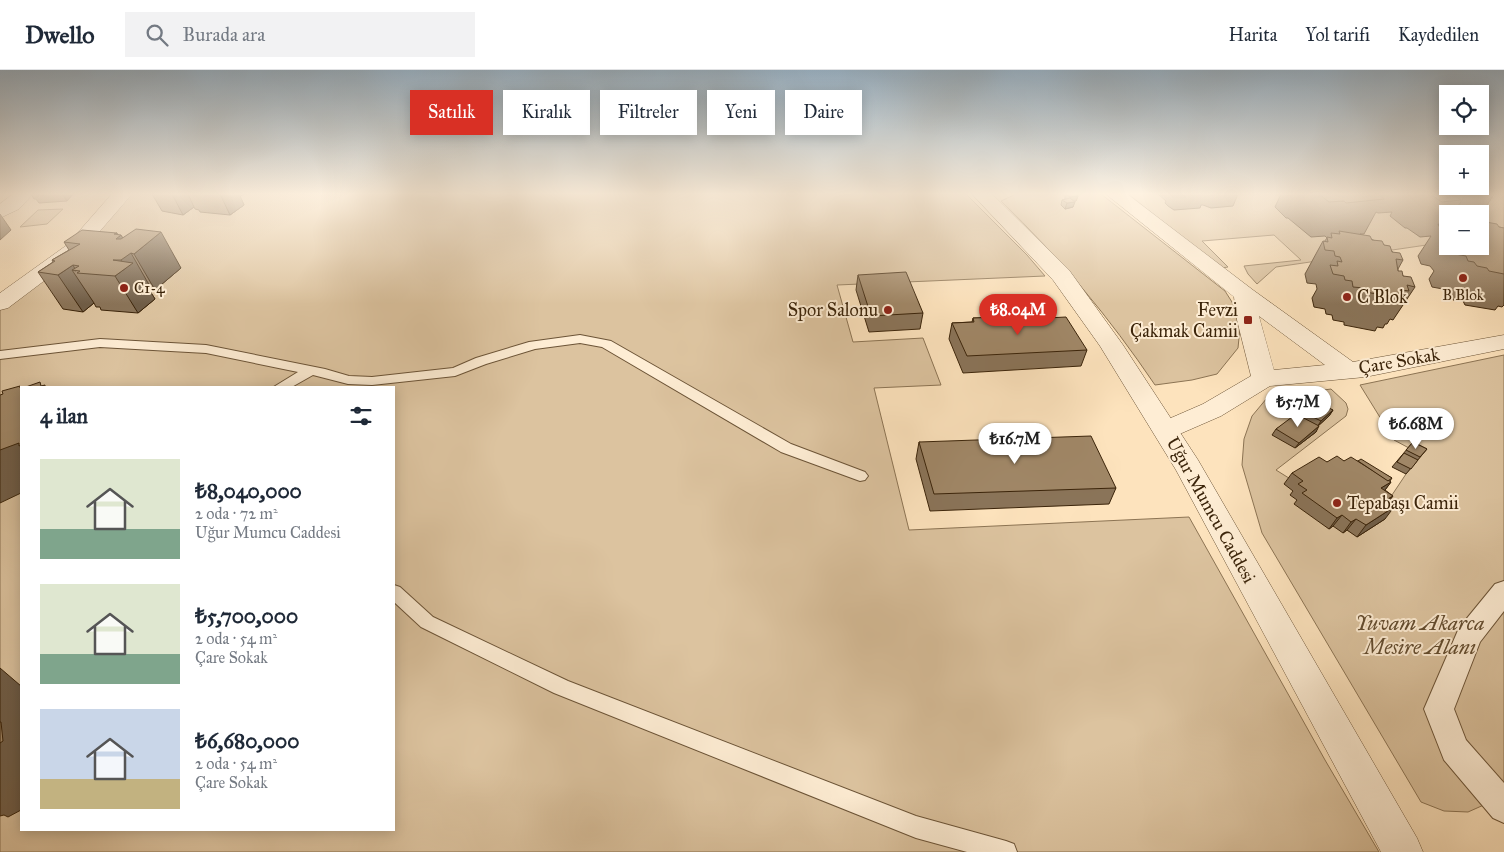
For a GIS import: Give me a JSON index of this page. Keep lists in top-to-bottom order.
{
  "streets": {
    "street": ["Çare Sokak", "Uğur Mumcu Caddesi"]
  },
  "parks": ["Yuvam Akarca Mesire Alanı"],
  "places": {
    "other": [
      "B Blok",
      "C1-4",
      "C Blok",
      "Spor Salonu",
      "Tepabaşı Camii"
    ],
    "transit": ["Fevzi Çakmak Camii"]
  },
  "page": {
    "header": "Dwello",
    "search": "Burada ara",
    "nav": ["Harita", "Yol tarifi", "Kaydedilen"],
    "map_buttons": ["+", "−"],
    "chip": [
      "Satılık",
      "Kiralık",
      "Filtreler",
      "Yeni",
      "Daire"
    ],
    "price": [
      "₺8.04M",
      "₺5.7M",
      "₺6.68M",
      "₺16.7M"
    ],
    "heading": "4 ilan",
    "list": [
      {
        "name": "₺8,040,000",
        "note": "2 oda · 72 m² · Uğur Mumcu Caddesi"
      },
      {
        "name": "₺5,700,000",
        "note": "2 oda · 54 m² · Çare Sokak"
      },
      {
        "name": "₺6,680,000",
        "note": "2 oda · 54 m² · Çare Sokak"
      }
    ]
  }
}
